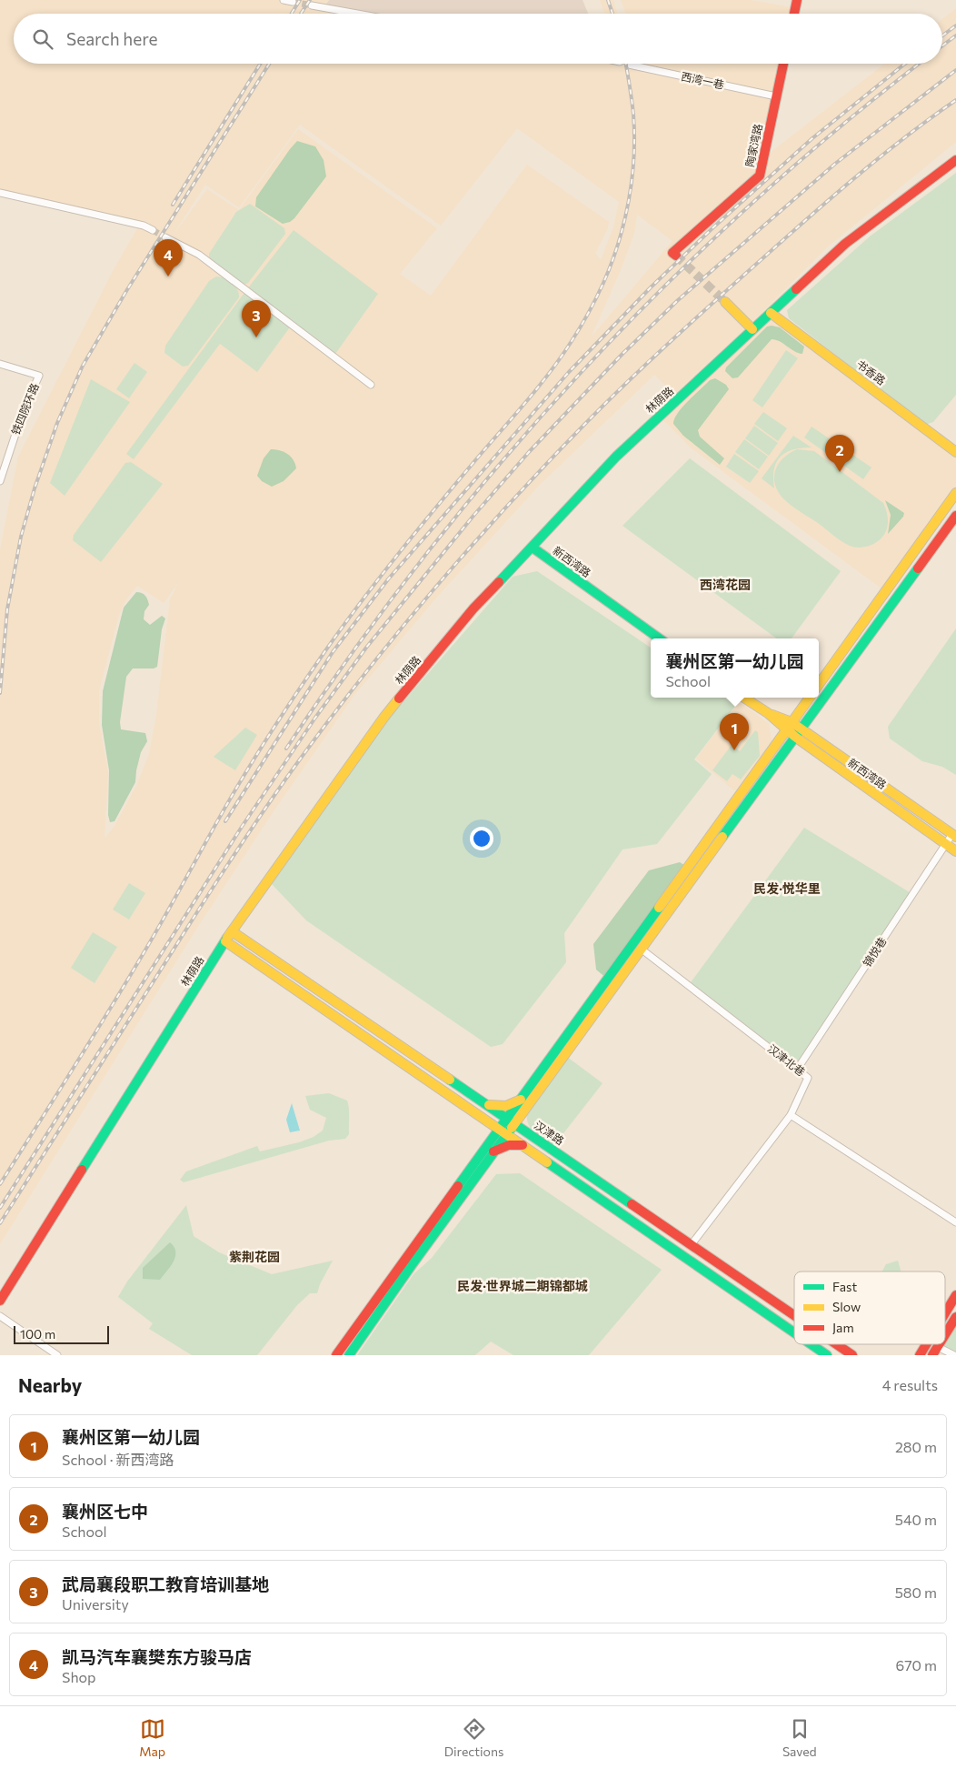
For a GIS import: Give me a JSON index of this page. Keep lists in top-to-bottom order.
{
  "streets": {
    "street": [
      "西湾一巷",
      "陶家湾路",
      "书香路",
      "林荫路",
      "铁四院环路",
      "新西湾路",
      "锦悦巷",
      "汉津北巷",
      "汉津路"
    ]
  },
  "crossings": [
    ["西湾一巷", "陶家湾路"],
    ["书香路", "林荫路"],
    ["林荫路", "新西湾路"],
    ["林荫路", "汉津路"],
    ["新西湾路", "锦悦巷"],
    ["锦悦巷", "汉津北巷"]
  ],
  "districts": [
    "西湾花园",
    "民发·悦华里",
    "紫荆花园",
    "民发·世界城二期锦都城"
  ],
  "legend": ["Fast", "Slow", "Jam"],
  "scale_bar": "100 m",
  "page": {
    "search": "Search here",
    "pins": [
      "4",
      "3",
      "2",
      "1"
    ],
    "popup": ["襄州区第一幼儿园", "School"],
    "scale": "100 m",
    "heading": ["Nearby", "4 results"],
    "list": [
      {
        "mark": "1",
        "name": "襄州区第一幼儿园",
        "note": "School · 新西湾路",
        "value": "280 m"
      },
      {
        "mark": "2",
        "name": "襄州区七中",
        "note": "School",
        "value": "540 m"
      },
      {
        "mark": "3",
        "name": "武局襄段职工教育培训基地",
        "note": "University",
        "value": "580 m"
      },
      {
        "mark": "4",
        "name": "凯马汽车襄樊东方骏马店",
        "note": "Shop",
        "value": "670 m"
      }
    ],
    "nav": ["Map", "Directions", "Saved"]
  }
}
